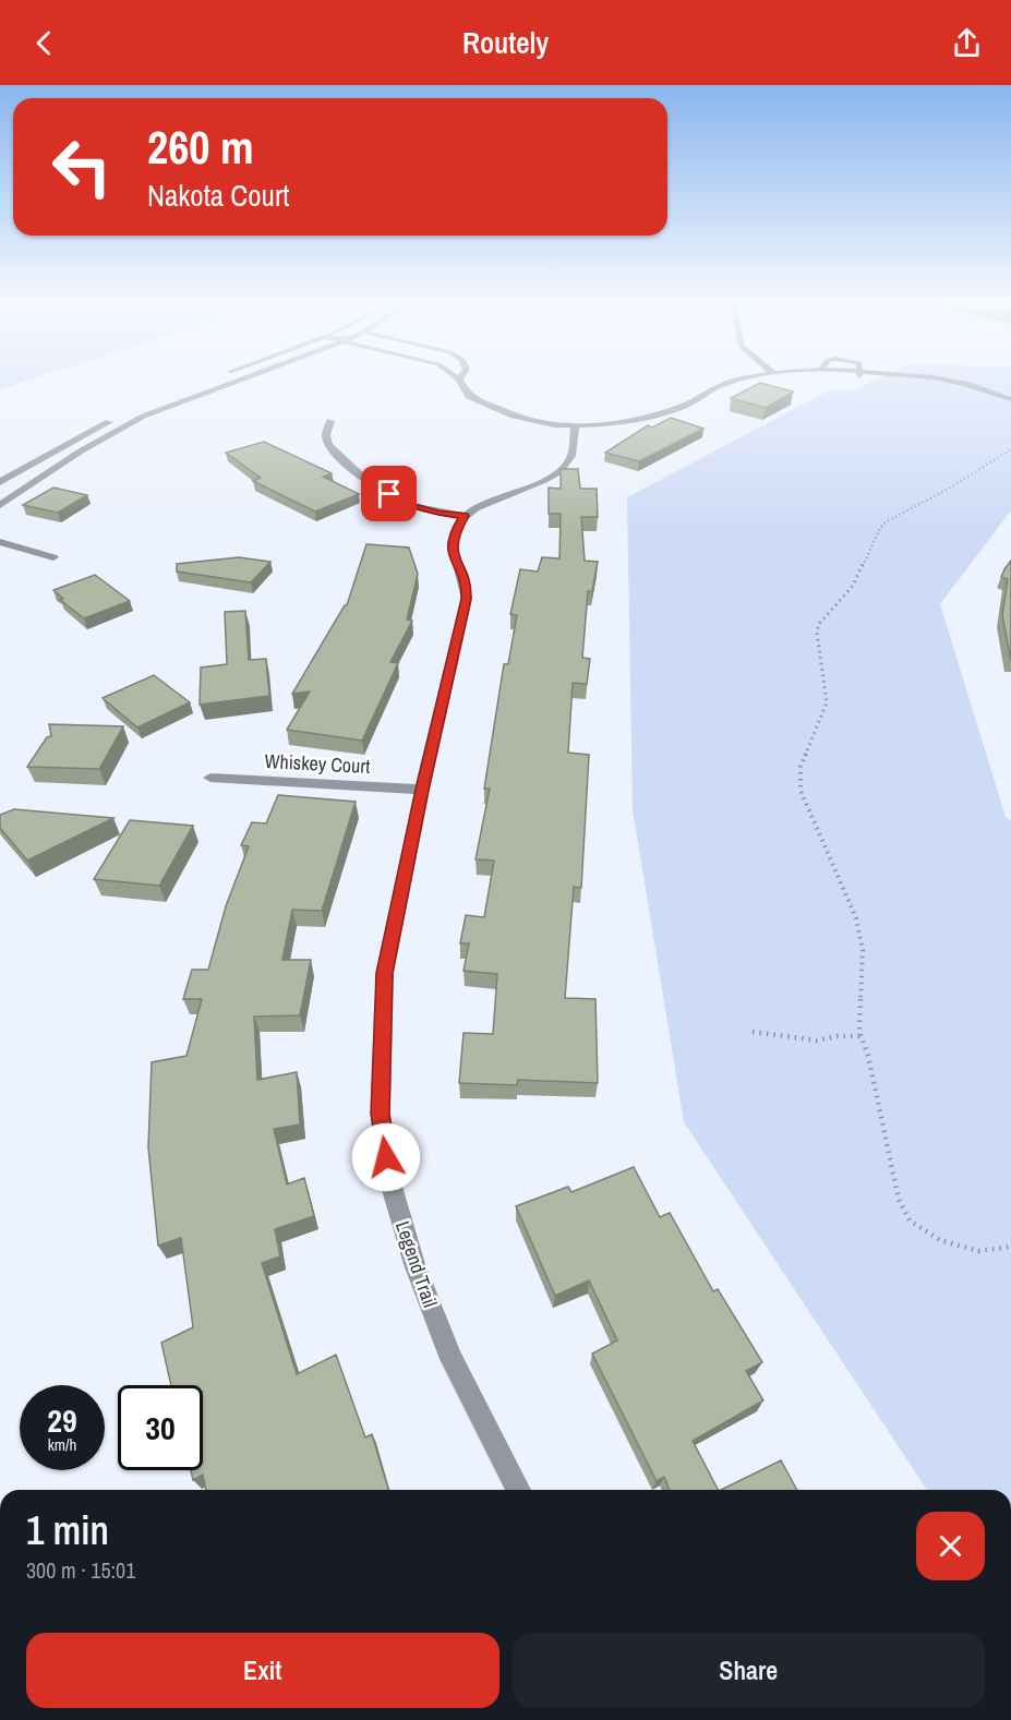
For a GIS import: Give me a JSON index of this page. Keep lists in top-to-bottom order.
{
  "streets": {
    "street": ["Whiskey Court", "Legend Trail"]
  },
  "crossings": [
    ["Whiskey Court", "Legend Trail"]
  ],
  "page": {
    "header": "Routely",
    "turn": ["260 m", "Nakota Court"],
    "speed": "29 km/h",
    "limit": "30",
    "heading": ["1 min", "300 m · 15:01"],
    "buttons": ["Exit", "Share"]
  }
}
